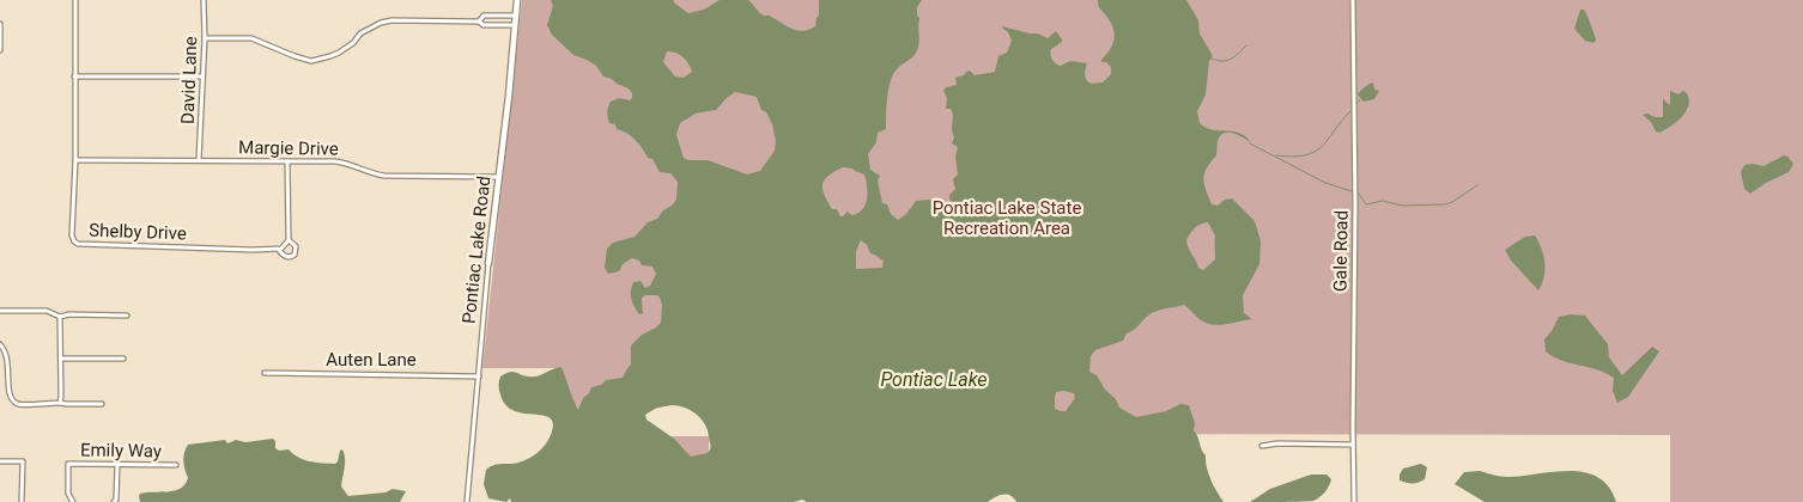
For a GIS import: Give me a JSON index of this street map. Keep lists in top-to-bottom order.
{
  "streets": {
    "street": [
      "David Lane",
      "Margie Drive",
      "Shelby Drive",
      "Pontiac Lake Road",
      "Gale Road",
      "Auten Lane",
      "Emily Way"
    ]
  },
  "crossings": [
    ["David Lane", "Margie Drive"],
    ["Margie Drive", "Shelby Drive"],
    ["Margie Drive", "Pontiac Lake Road"],
    ["Pontiac Lake Road", "Auten Lane"]
  ],
  "water": ["Pontiac Lake"],
  "parks": ["Pontiac Lake State Recreation Area"]
}
